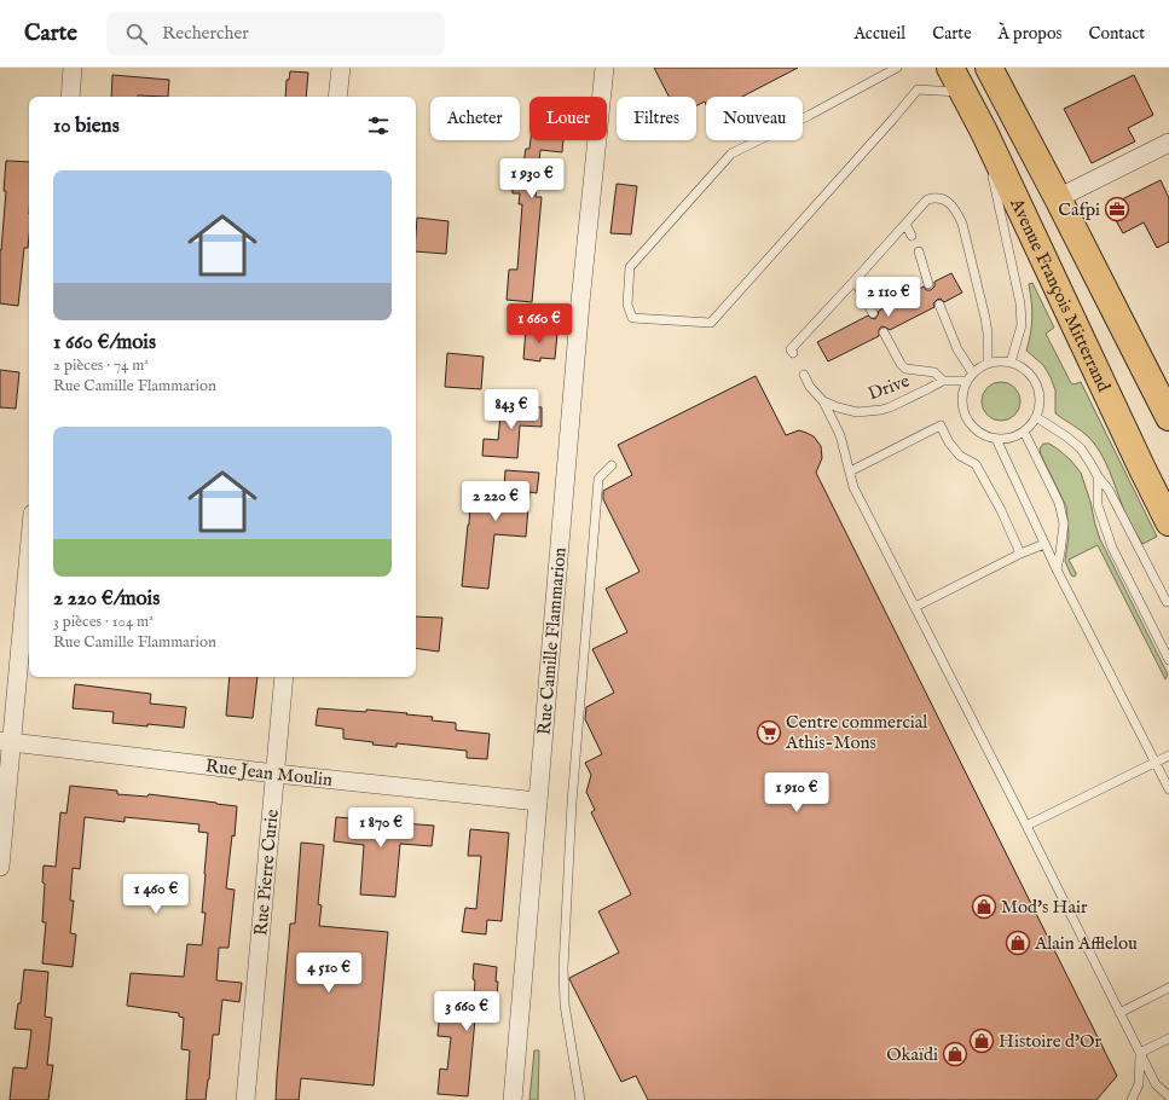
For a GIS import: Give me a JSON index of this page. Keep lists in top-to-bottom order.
{
  "streets": {
    "main road": ["Avenue François Mitterrand"],
    "street": ["Rue Camille Flammarion", "Rue Jean Moulin", "Rue Pierre Curie"],
    "lane": ["Drive"]
  },
  "crossings": [
    ["Rue Camille Flammarion", "Rue Jean Moulin"],
    ["Rue Jean Moulin", "Rue Pierre Curie"]
  ],
  "places": {
    "office": ["Cafpi"],
    "supermarket": ["Centre commercial Athis-Mons"],
    "shop": [
      "Mod's Hair",
      "Alain Afflelou",
      "Histoire d'Or",
      "Okaïdi"
    ]
  },
  "page": {
    "header": "Carte",
    "search": "Rechercher",
    "nav": [
      "Accueil",
      "Carte",
      "À propos",
      "Contact"
    ],
    "chip": [
      "Acheter",
      "Louer",
      "Filtres",
      "Nouveau"
    ],
    "heading": "10 biens",
    "list": [
      {
        "name": "1 660 €/mois",
        "note": "2 pièces · 74 m² · Rue Camille Flammarion"
      },
      {
        "name": "2 220 €/mois",
        "note": "3 pièces · 104 m² · Rue Camille Flammarion"
      }
    ],
    "price": [
      "1 930 €",
      "2 110 €",
      "1 660 €",
      "843 €",
      "2 220 €",
      "1 910 €",
      "1 870 €",
      "1 460 €",
      "4 510 €",
      "3 660 €"
    ]
  }
}
